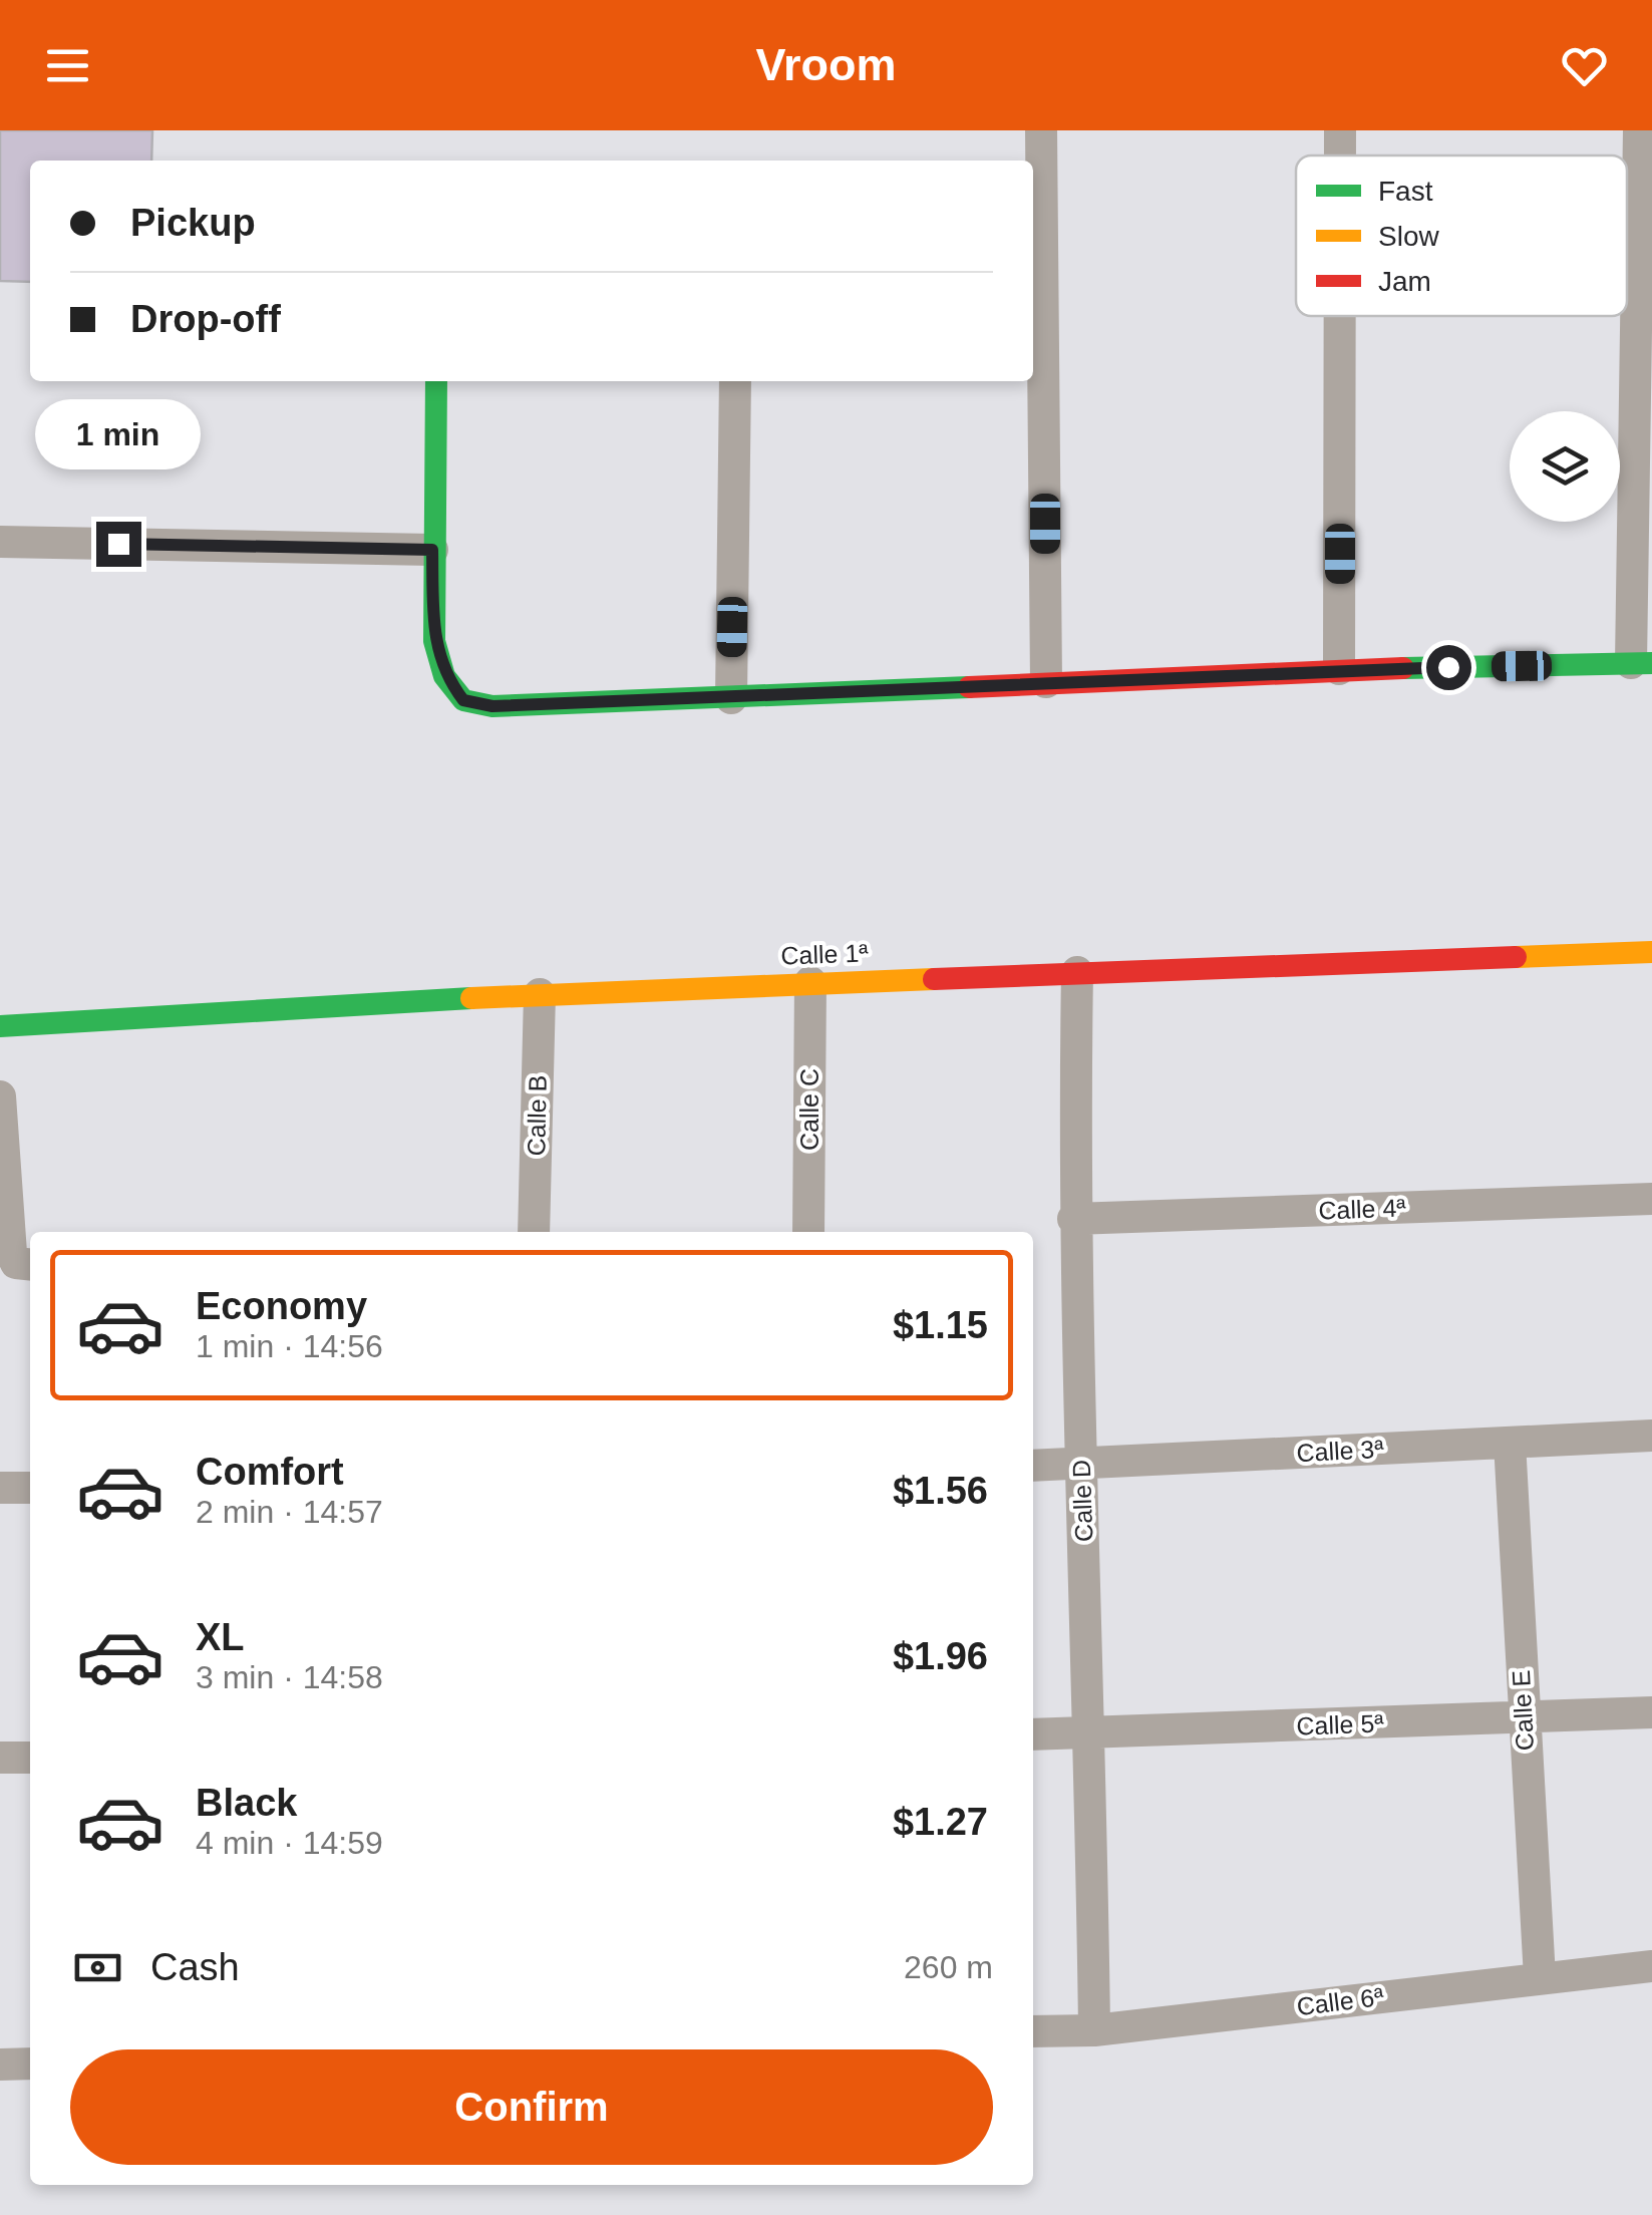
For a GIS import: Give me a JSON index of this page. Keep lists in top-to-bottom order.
{
  "streets": {
    "street": [
      "Calle 1ª",
      "Calle C",
      "Calle B",
      "Calle 4ª",
      "Calle 3ª",
      "Calle D",
      "Calle E",
      "Calle 5ª",
      "Calle 6ª"
    ]
  },
  "crossings": [
    ["Calle 1ª", "Calle C"],
    ["Calle 1ª", "Calle B"],
    ["Calle 1ª", "Calle D"],
    ["Calle 4ª", "Calle D"],
    ["Calle 3ª", "Calle D"],
    ["Calle 3ª", "Calle E"],
    ["Calle D", "Calle 5ª"],
    ["Calle D", "Calle 6ª"],
    ["Calle E", "Calle 5ª"],
    ["Calle E", "Calle 6ª"]
  ],
  "legend": ["Fast", "Slow", "Jam"],
  "page": {
    "header": "Vroom",
    "banner": ["Pickup", "Drop-off"],
    "bubble": "1 min",
    "list": [
      {
        "name": "Economy",
        "note": "1 min · 14:56",
        "value": "$1.15"
      },
      {
        "name": "Comfort",
        "note": "2 min · 14:57",
        "value": "$1.56"
      },
      {
        "name": "XL",
        "note": "3 min · 14:58",
        "value": "$1.96"
      },
      {
        "name": "Black",
        "note": "4 min · 14:59",
        "value": "$1.27"
      }
    ],
    "pay": ["Cash", "260 m"],
    "buttons": "Confirm"
  }
}
